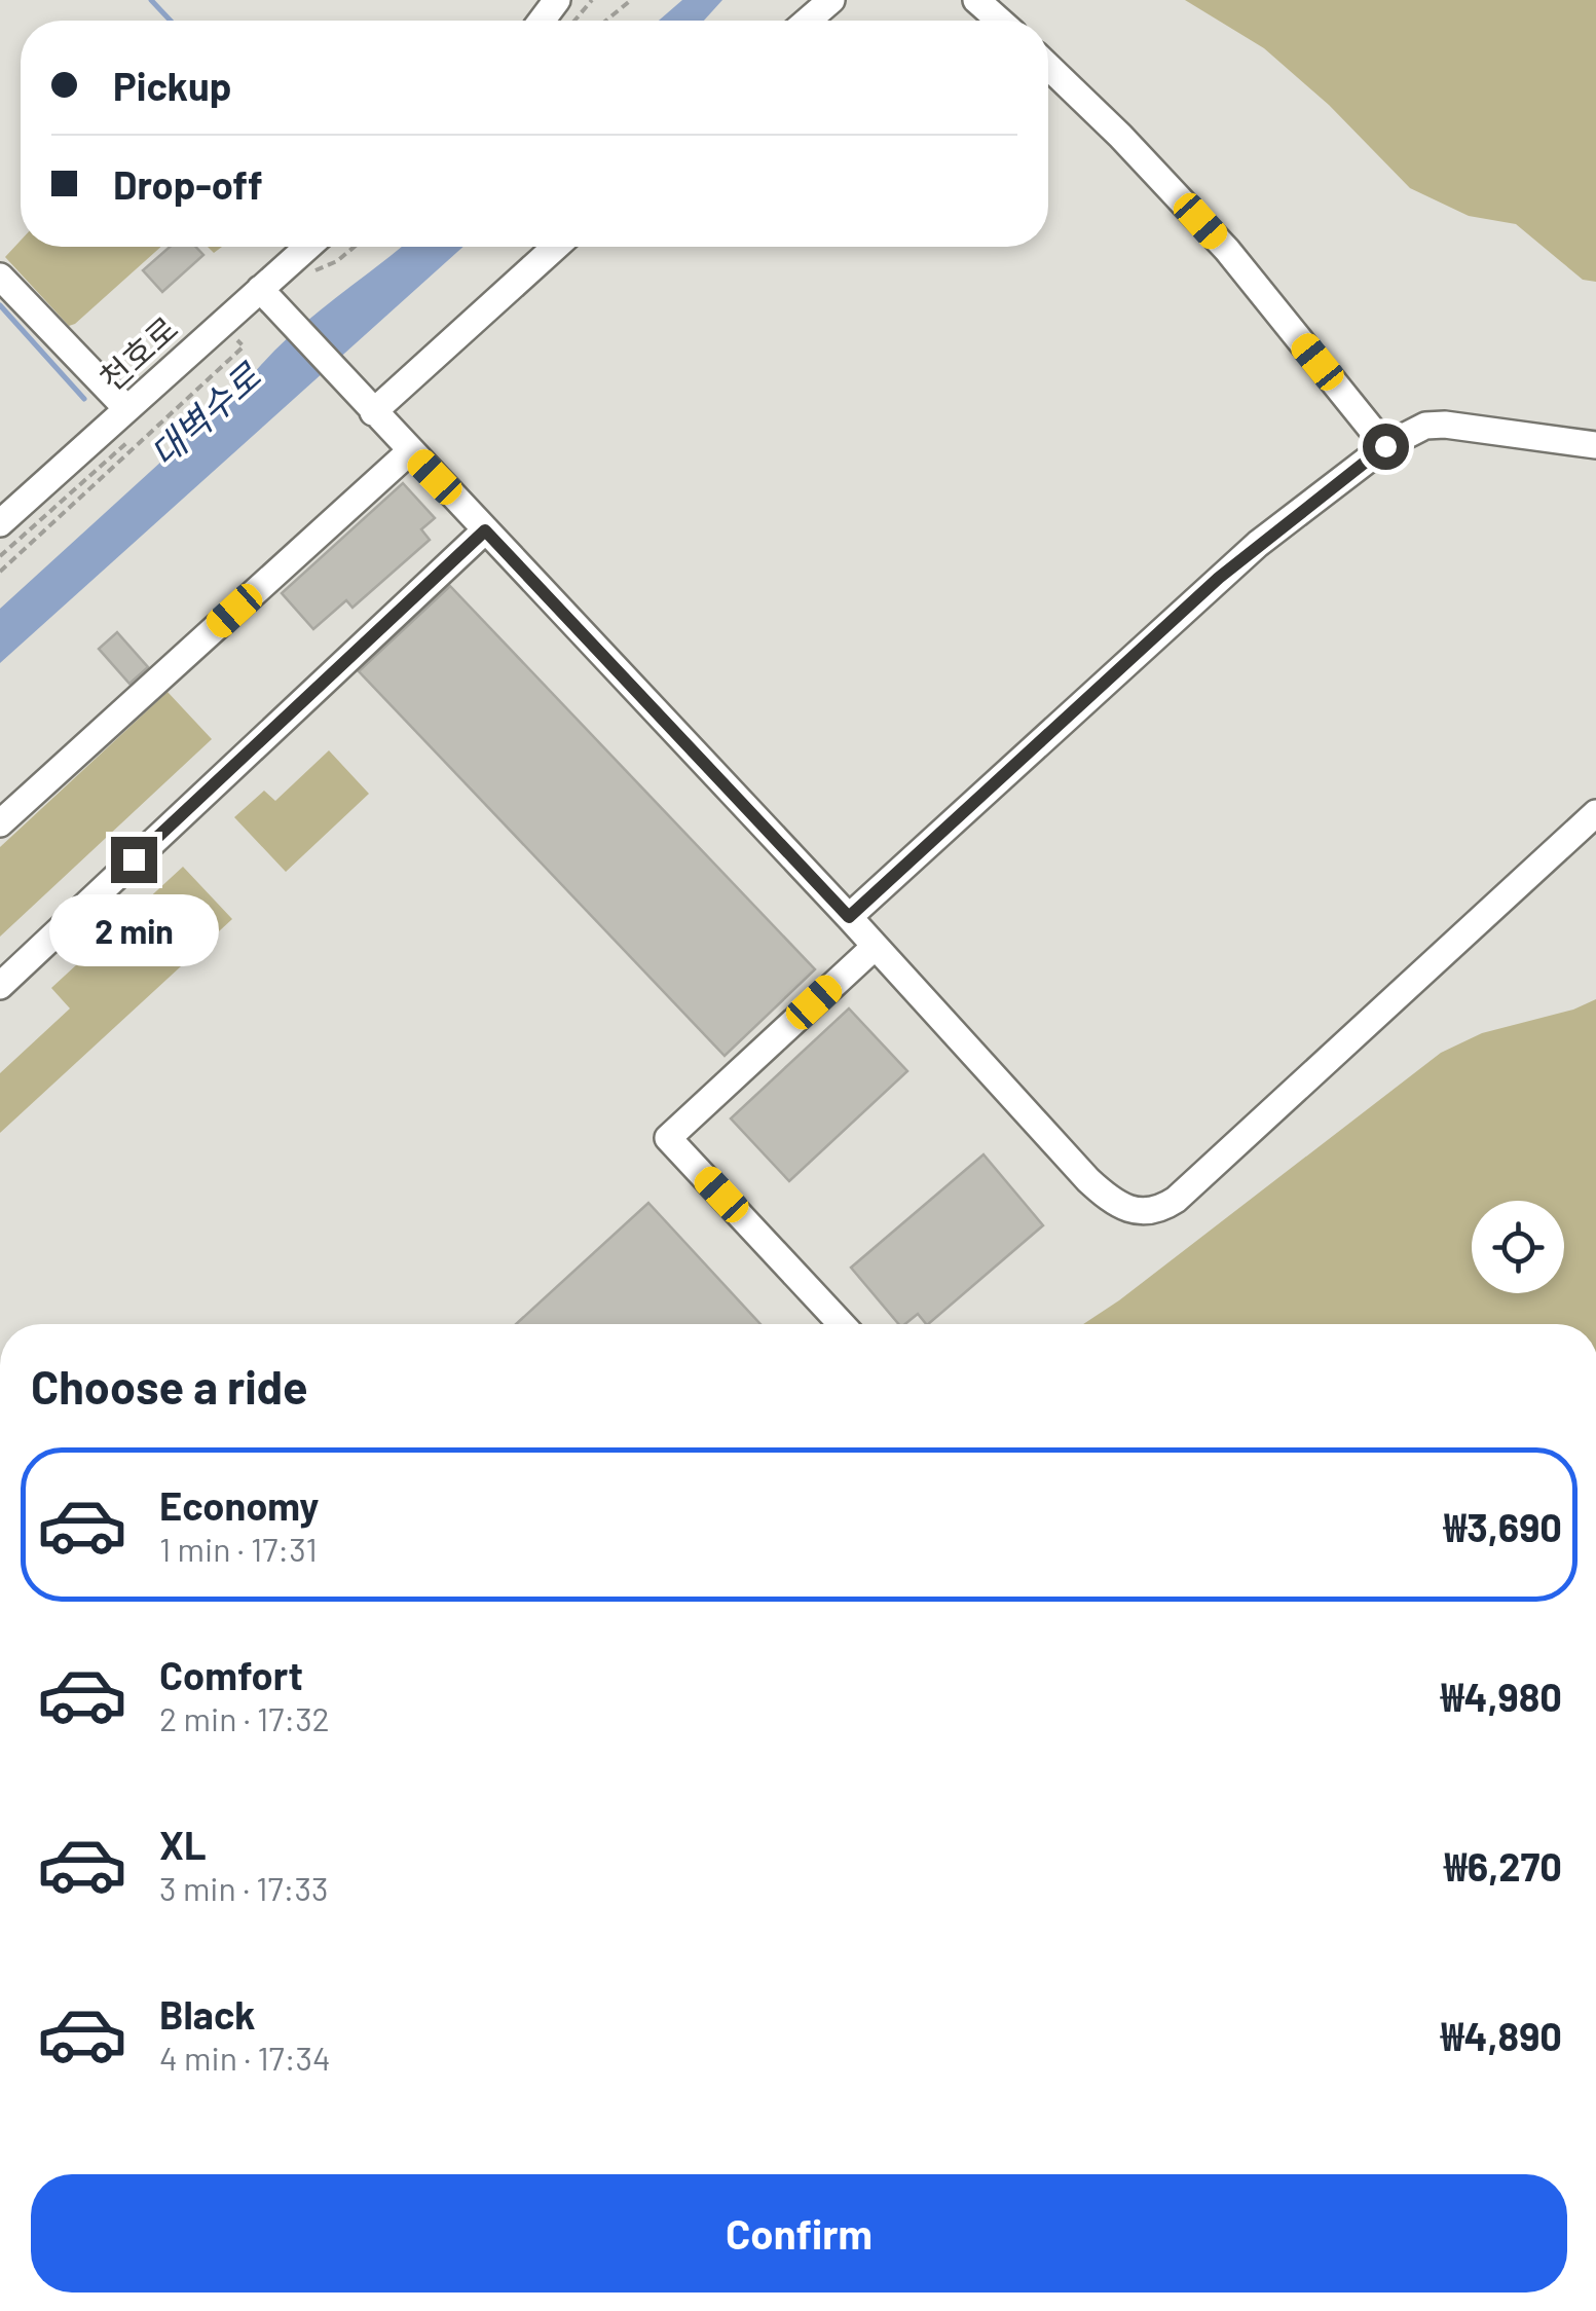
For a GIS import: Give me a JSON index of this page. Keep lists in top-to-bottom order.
{
  "streets": {
    "street": ["천호로"]
  },
  "water": ["대벽수로"],
  "page": {
    "banner": ["Pickup", "Drop-off"],
    "bubble": "2 min",
    "heading": "Choose a ride",
    "list": [
      {
        "name": "Economy",
        "note": "1 min · 17:31",
        "value": "₩3,690"
      },
      {
        "name": "Comfort",
        "note": "2 min · 17:32",
        "value": "₩4,980"
      },
      {
        "name": "XL",
        "note": "3 min · 17:33",
        "value": "₩6,270"
      },
      {
        "name": "Black",
        "note": "4 min · 17:34",
        "value": "₩4,890"
      }
    ],
    "buttons": "Confirm"
  }
}
